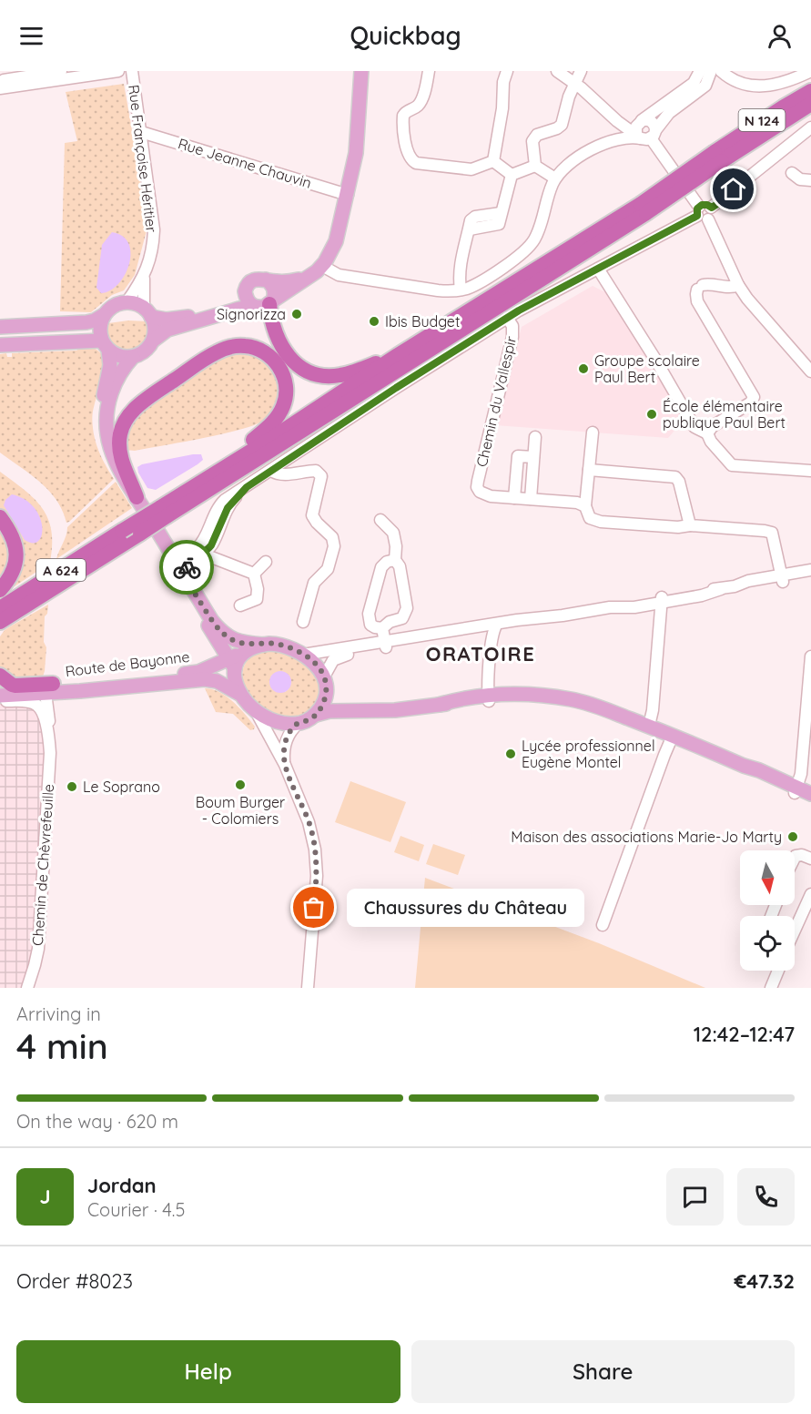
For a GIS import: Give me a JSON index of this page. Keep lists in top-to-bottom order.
{
  "streets": {
    "highway": ["N 124", "A 624"],
    "main road": ["Route de Bayonne"],
    "street": [
      "Rue Françoise Héritier",
      "Rue Jeanne Chauvin",
      "Chemin du Vallespir",
      "Chemin de Chèvrefeuille"
    ]
  },
  "crossings": [
    ["N 124", "A 624"],
    ["Rue Françoise Héritier", "Rue Jeanne Chauvin"],
    ["Route de Bayonne", "Chemin de Chèvrefeuille"]
  ],
  "districts": ["ORATOIRE"],
  "places": [
    "Signorizza",
    "Ibis Budget",
    "Groupe scolaire Paul Bert",
    "École élémentaire publique Paul Bert",
    "Lycée professionnel Eugène Montel",
    "Boum Burger - Colomiers",
    "Le Soprano",
    "Maison des associations Marie-Jo Marty",
    "Chaussures du Château"
  ],
  "north": "bottom",
  "page": {
    "header": "Quickbag",
    "bubble": "Chaussures du Château",
    "heading": ["4 min", "Arriving in", "12:42–12:47"],
    "panel": [
      "Jordan",
      "Courier · 4.5",
      "Order #8023",
      "€47.32"
    ],
    "bar": "On the way · 620 m",
    "round": "J",
    "buttons": ["Help", "Share"]
  }
}
